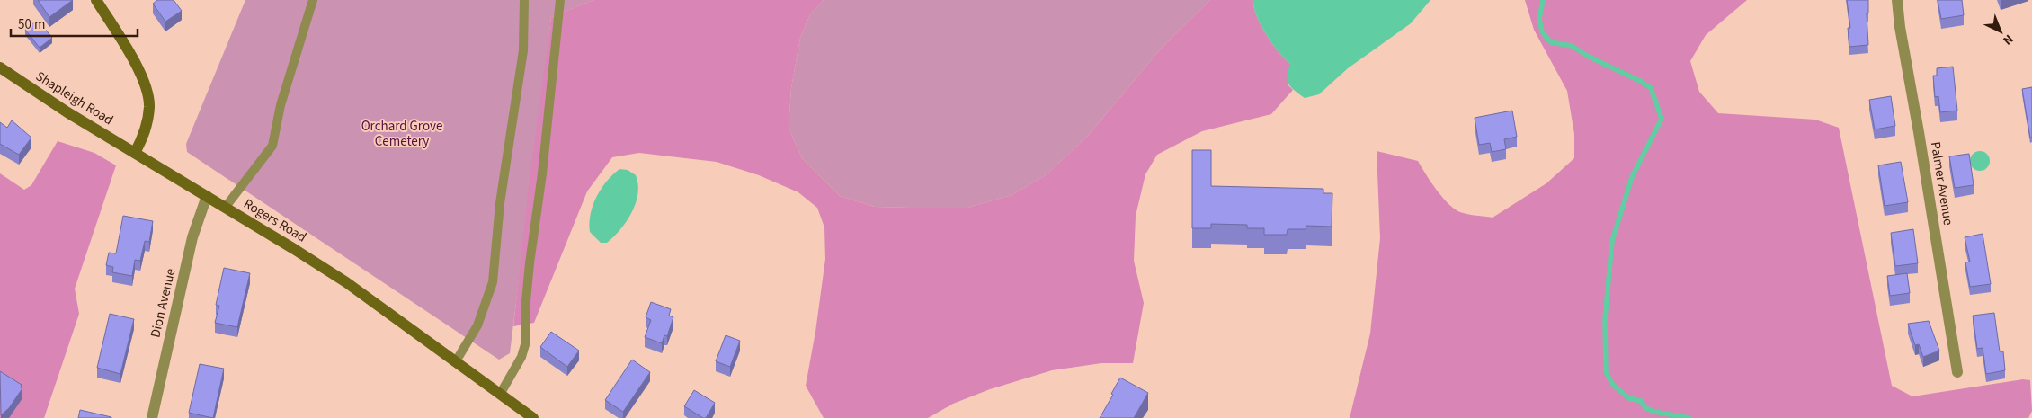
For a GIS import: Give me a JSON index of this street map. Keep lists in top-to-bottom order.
{
  "streets": {
    "main road": ["Shapleigh Road", "Rogers Road"],
    "street": ["Palmer Avenue", "Dion Avenue"]
  },
  "crossings": [
    ["Shapleigh Road", "Rogers Road"],
    ["Rogers Road", "Dion Avenue"]
  ],
  "parks": ["Orchard Grove Cemetery"],
  "scale_bar": "50 m",
  "north": "bottom right"
}
